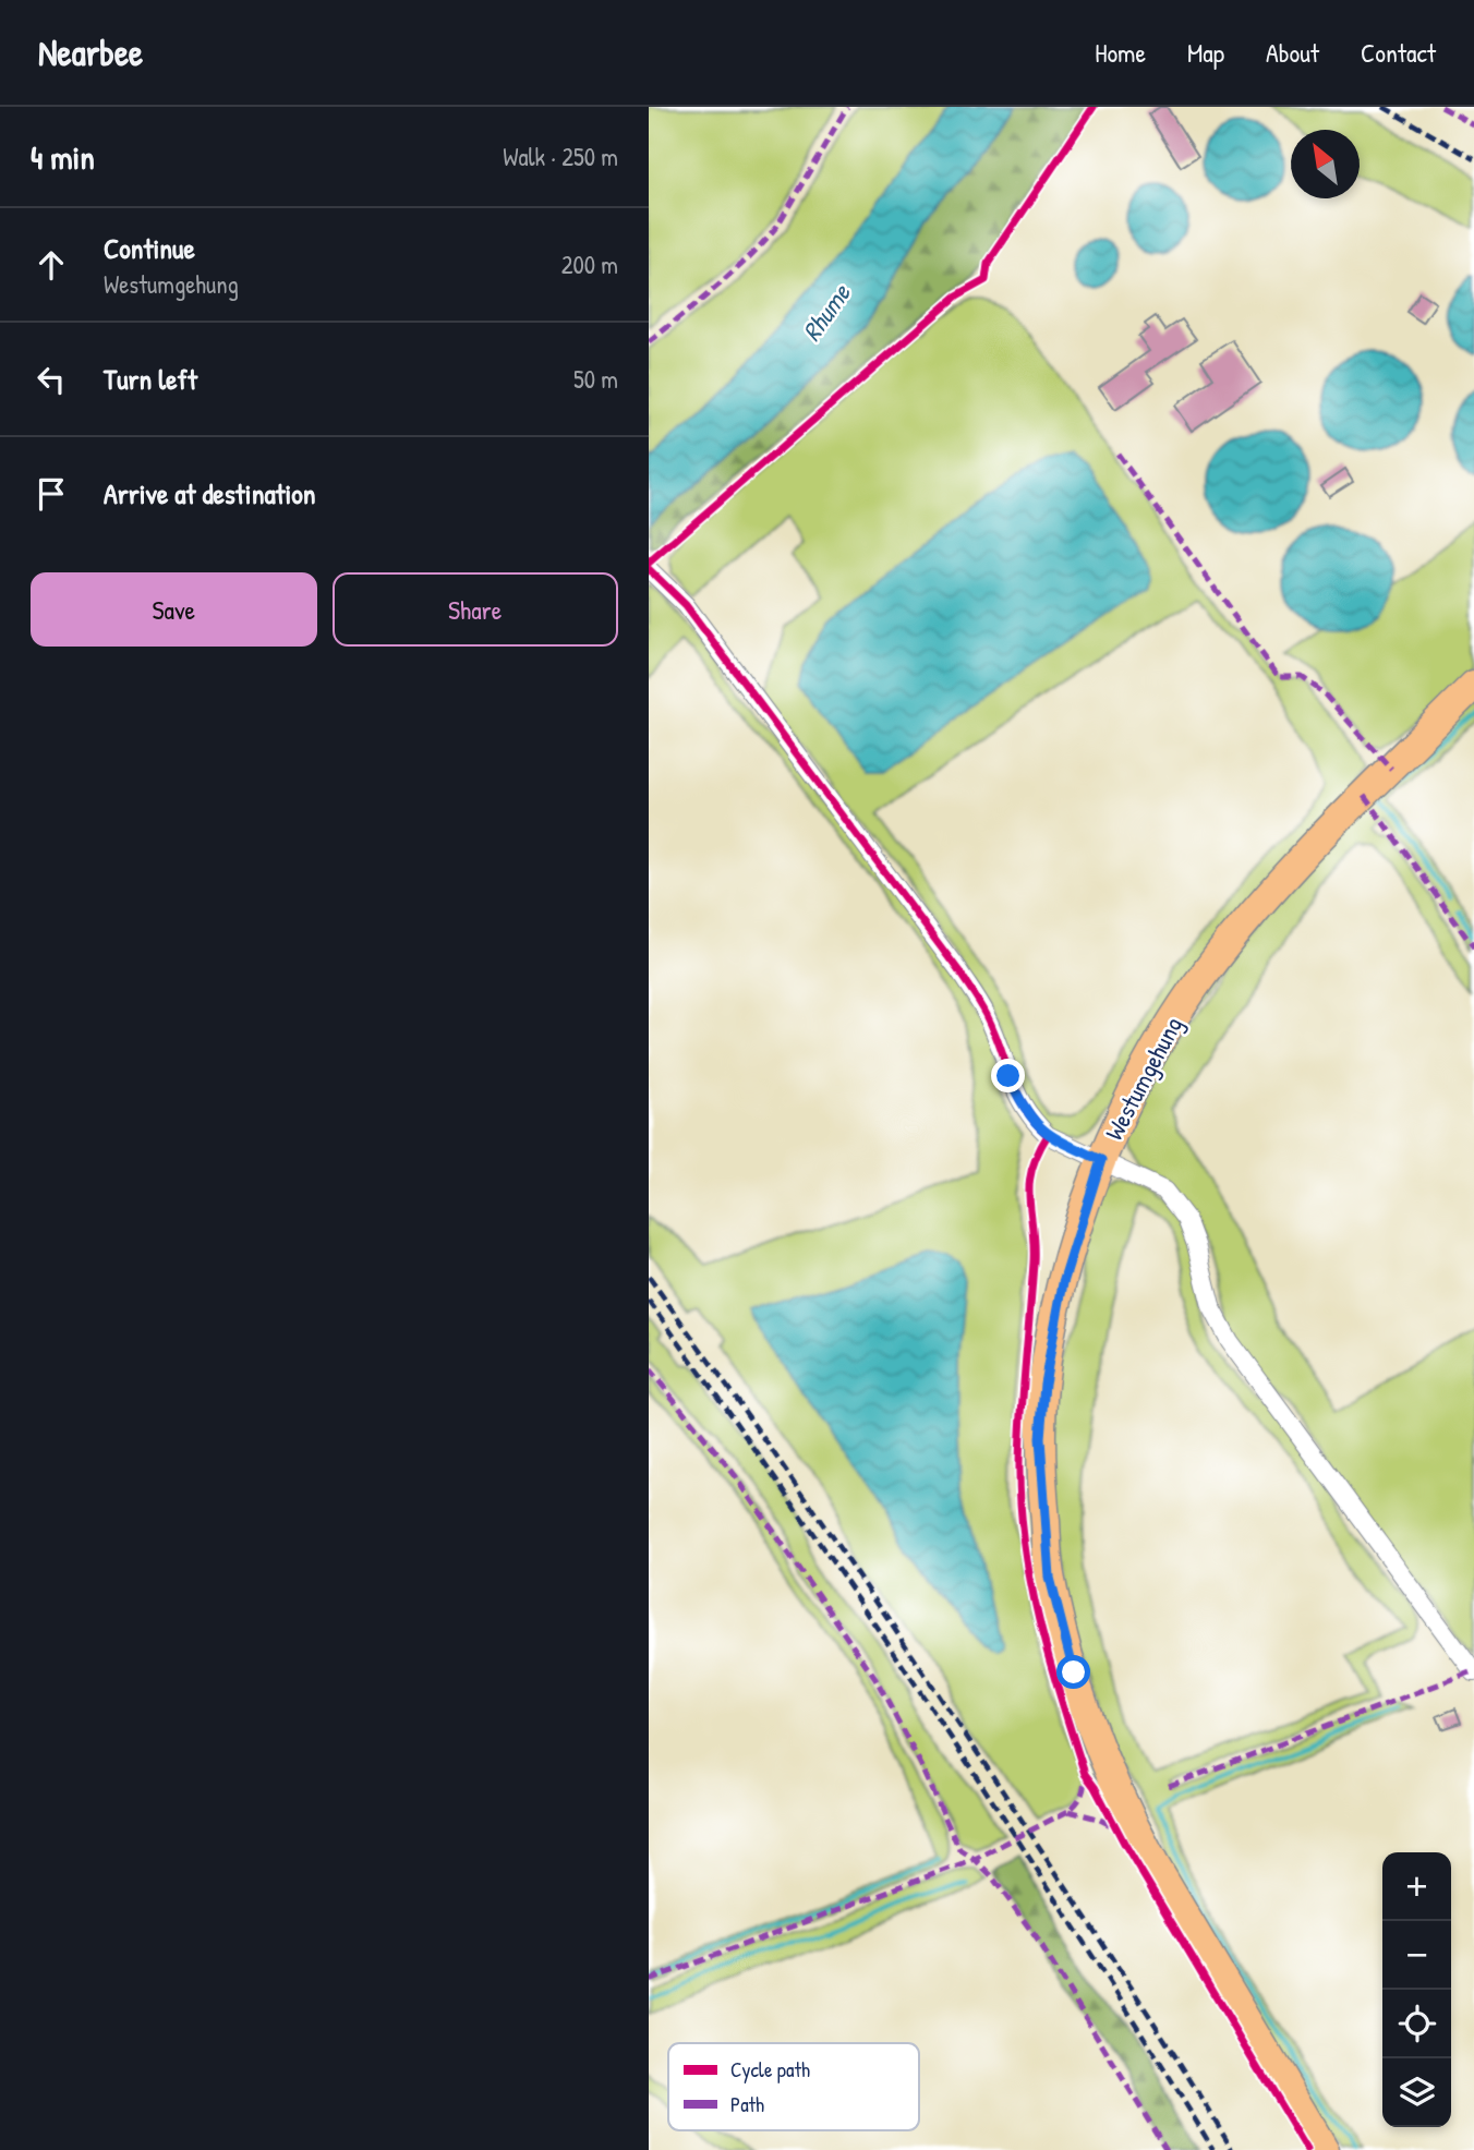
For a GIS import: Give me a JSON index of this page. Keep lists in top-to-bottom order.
{
  "streets": {
    "main road": ["Westumgehung"]
  },
  "water": ["Rhume"],
  "legend": ["Cycle path", "Path"],
  "north": "top left",
  "page": {
    "header": "Nearbee",
    "nav": [
      "Home",
      "Map",
      "About",
      "Contact"
    ],
    "heading": ["4 min", "Walk · 250 m"],
    "list": [
      ["Continue", "Westumgehung", "200 m"],
      ["Turn left", "50 m"],
      "Arrive at destination"
    ],
    "buttons": ["Save", "Share"],
    "map_buttons": ["+", "−"]
  }
}
